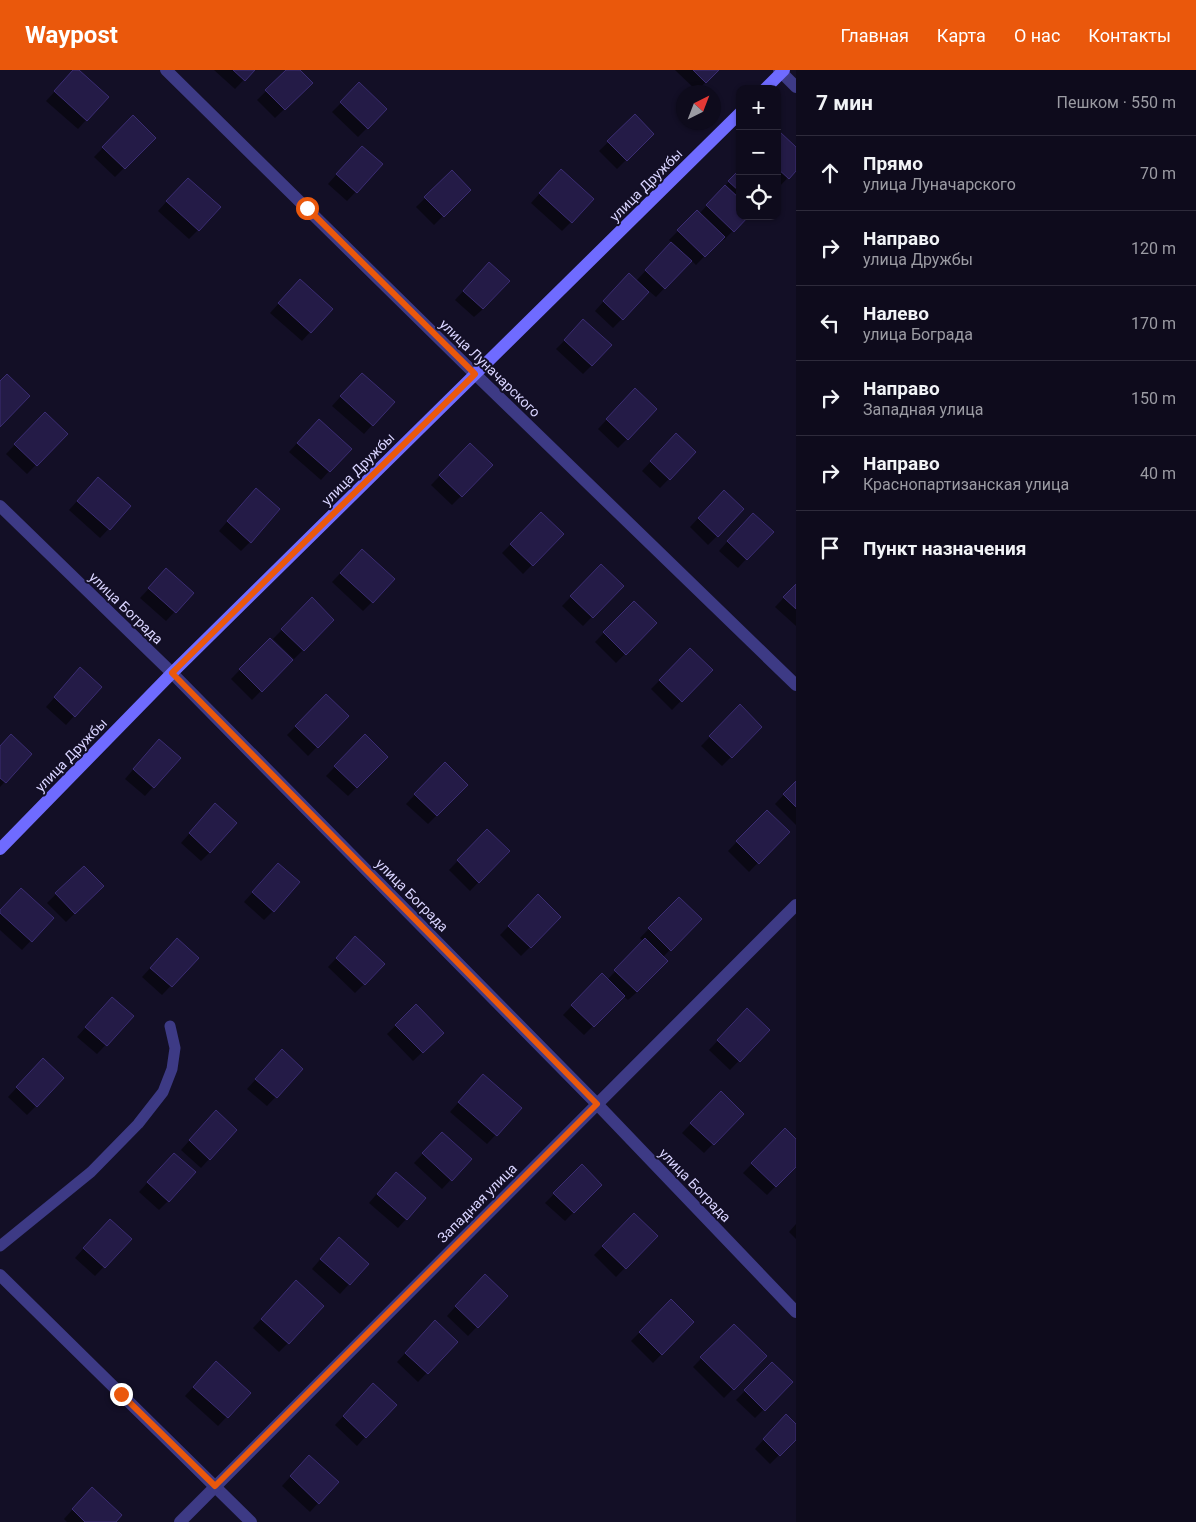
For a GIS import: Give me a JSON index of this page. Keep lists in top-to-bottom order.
{
  "streets": {
    "street": [
      "улица Дружбы",
      "улица Луначарского",
      "улица Бограда",
      "Западная улица"
    ]
  },
  "crossings": [
    ["улица Дружбы", "улица Луначарского"],
    ["улица Дружбы", "улица Бограда"],
    ["улица Бограда", "Западная улица"]
  ],
  "north": "top right",
  "page": {
    "header": "Waypost",
    "nav": [
      "Главная",
      "Карта",
      "О нас",
      "Контакты"
    ],
    "heading": ["7 мин", "Пешком · 550 m"],
    "map_buttons": ["+", "−"],
    "list": [
      ["Прямо", "улица Луначарского", "70 m"],
      ["Направо", "улица Дружбы", "120 m"],
      ["Налево", "улица Бограда", "170 m"],
      ["Направо", "Западная улица", "150 m"],
      ["Направо", "Краснопартизанская улица", "40 m"],
      "Пункт назначения"
    ]
  }
}
